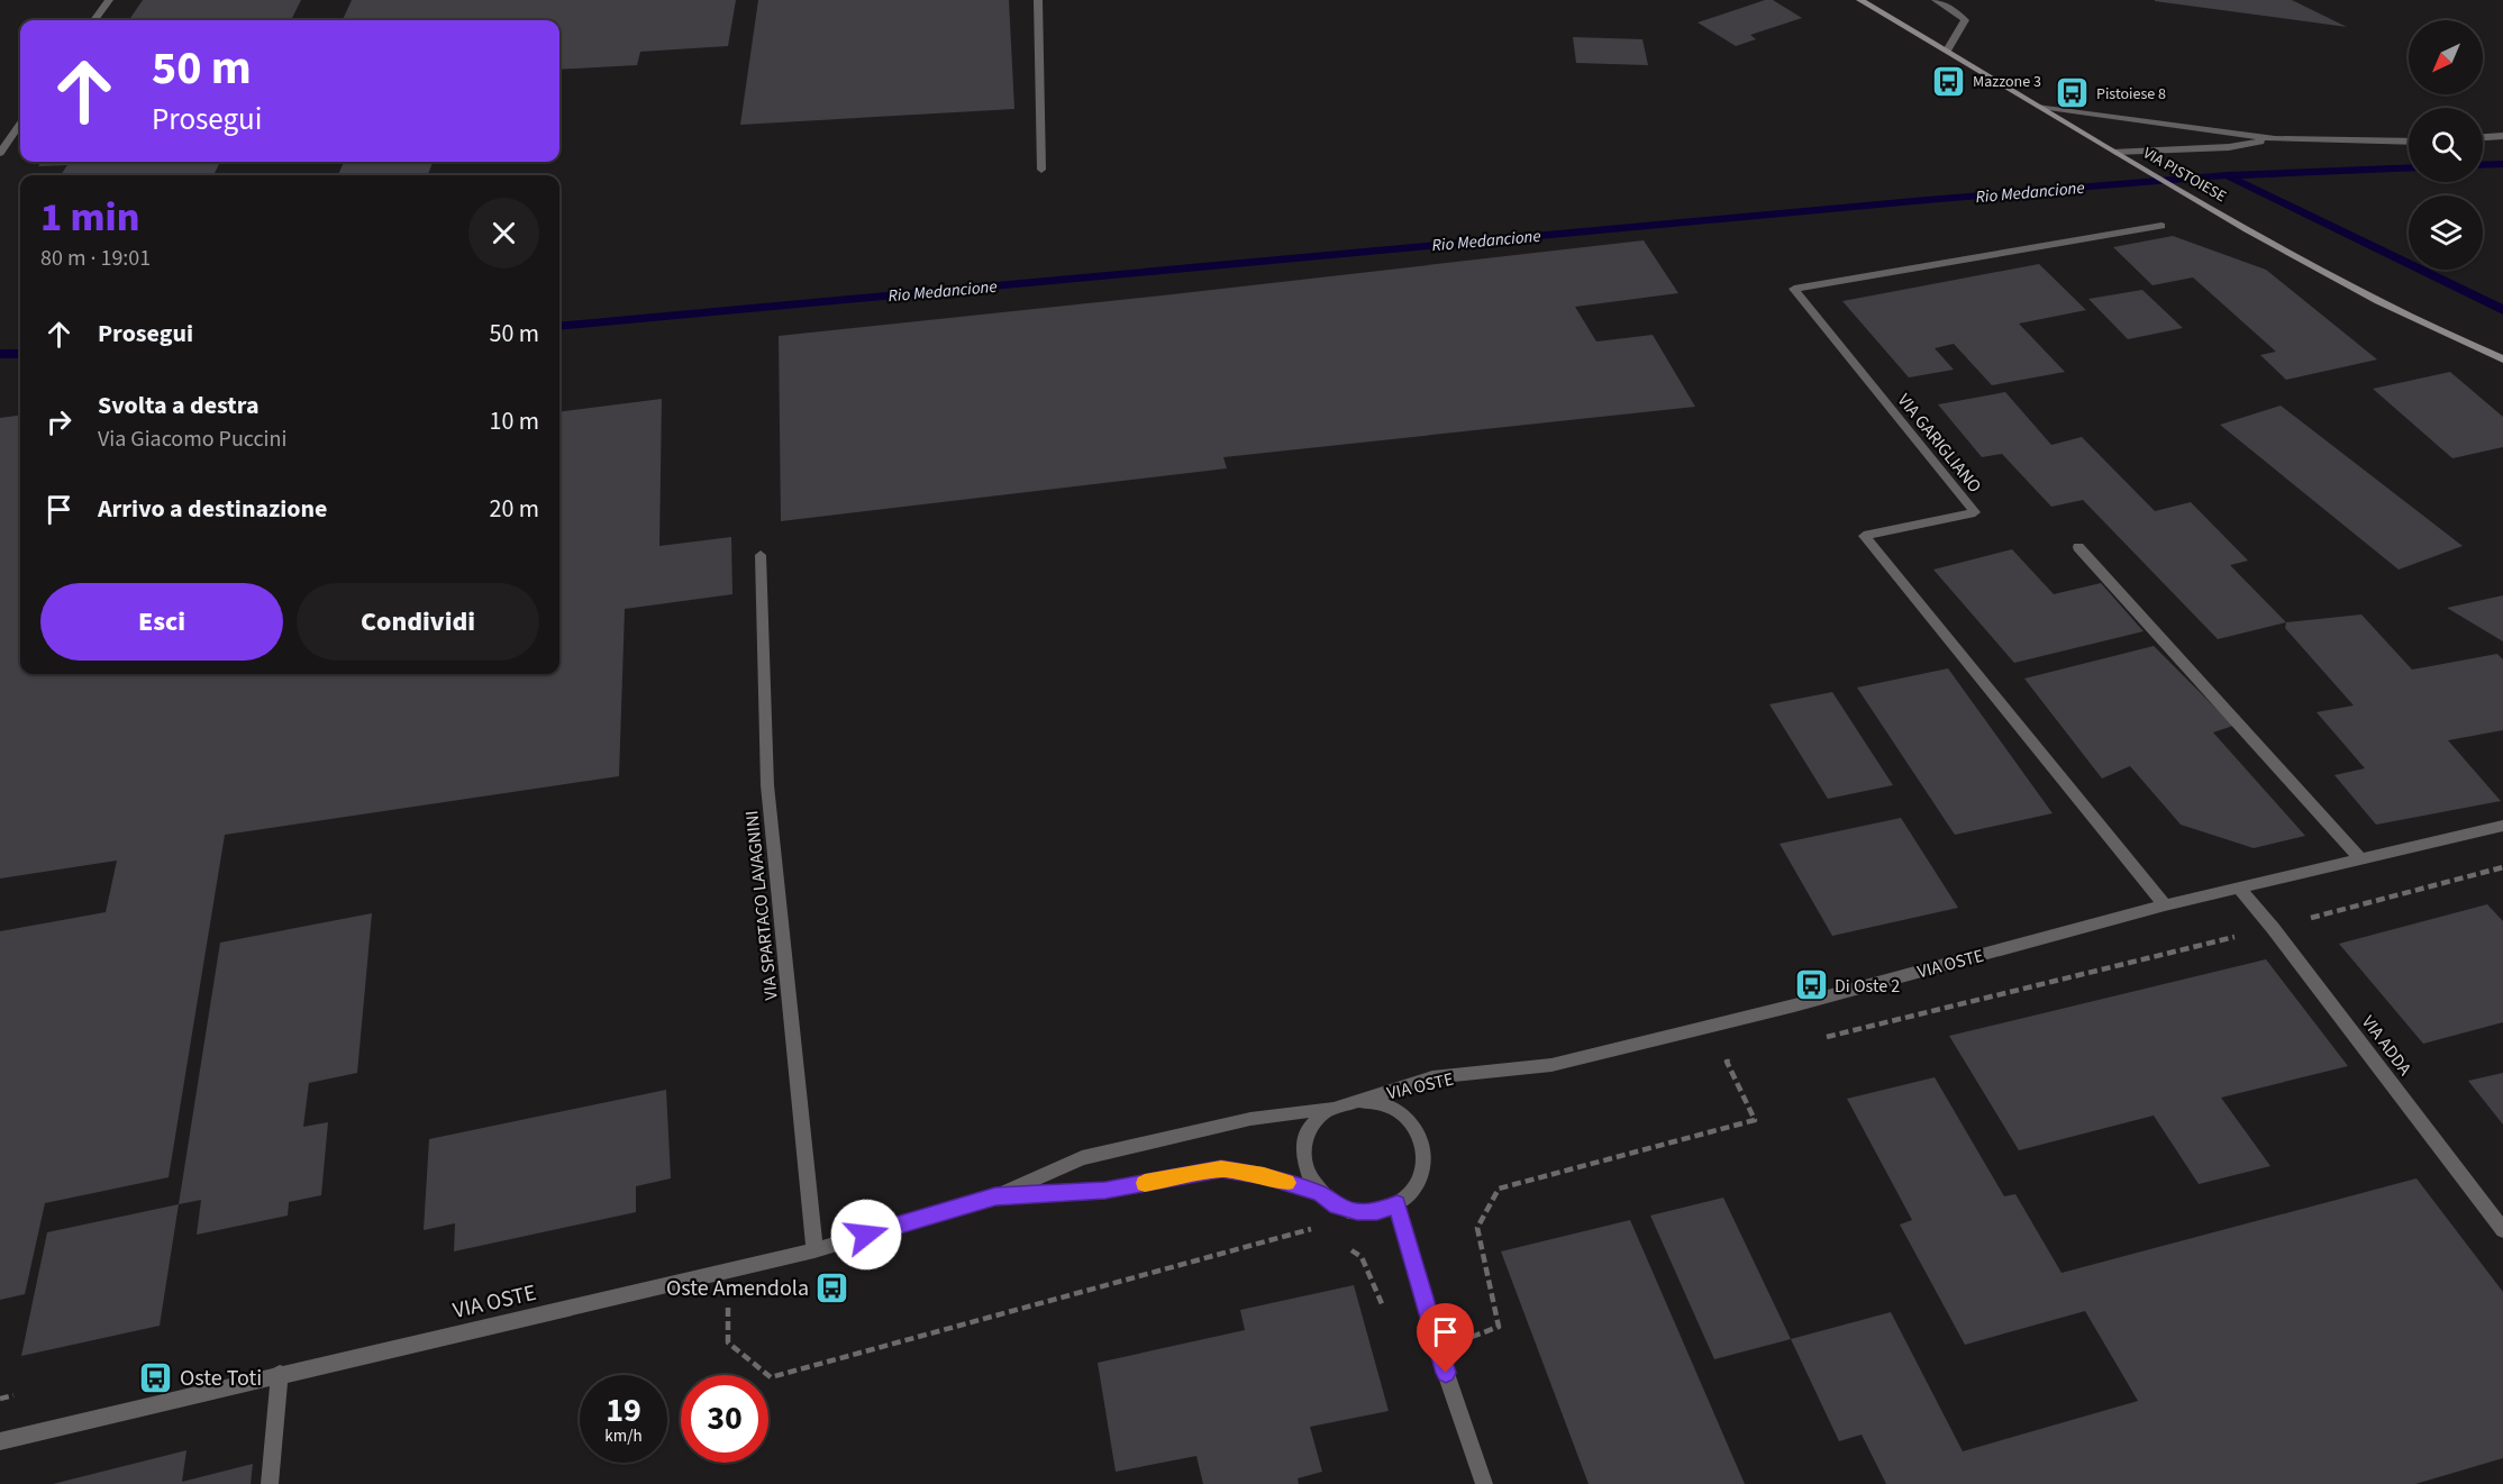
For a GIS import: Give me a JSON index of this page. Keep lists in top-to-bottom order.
{
  "streets": {
    "street": [
      "VIA PISTOIESE",
      "VIA GARIGLIANO",
      "VIA SPARTACO LAVAGNINI",
      "VIA OSTE",
      "VIA ADDA"
    ]
  },
  "crossings": [
    ["VIA GARIGLIANO", "VIA OSTE"],
    ["VIA SPARTACO LAVAGNINI", "VIA OSTE"],
    ["VIA OSTE", "VIA ADDA"]
  ],
  "water": ["Rio Medancione"],
  "places": {
    "bus stop": [
      "Mazzone 3",
      "Pistoiese 8",
      "Di Oste 2",
      "Oste Amendola",
      "Oste Toti"
    ]
  },
  "north": "bottom left",
  "page": {
    "turn": ["50 m", "Prosegui"],
    "heading": ["1 min", "80 m · 19:01"],
    "list": [
      {
        "name": "Prosegui",
        "value": "50 m"
      },
      {
        "name": "Svolta a destra",
        "note": "Via Giacomo Puccini",
        "value": "10 m"
      },
      {
        "name": "Arrivo a destinazione",
        "value": "20 m"
      }
    ],
    "buttons": ["Esci", "Condividi"],
    "speed": "19 km/h",
    "limit": "30"
  }
}
